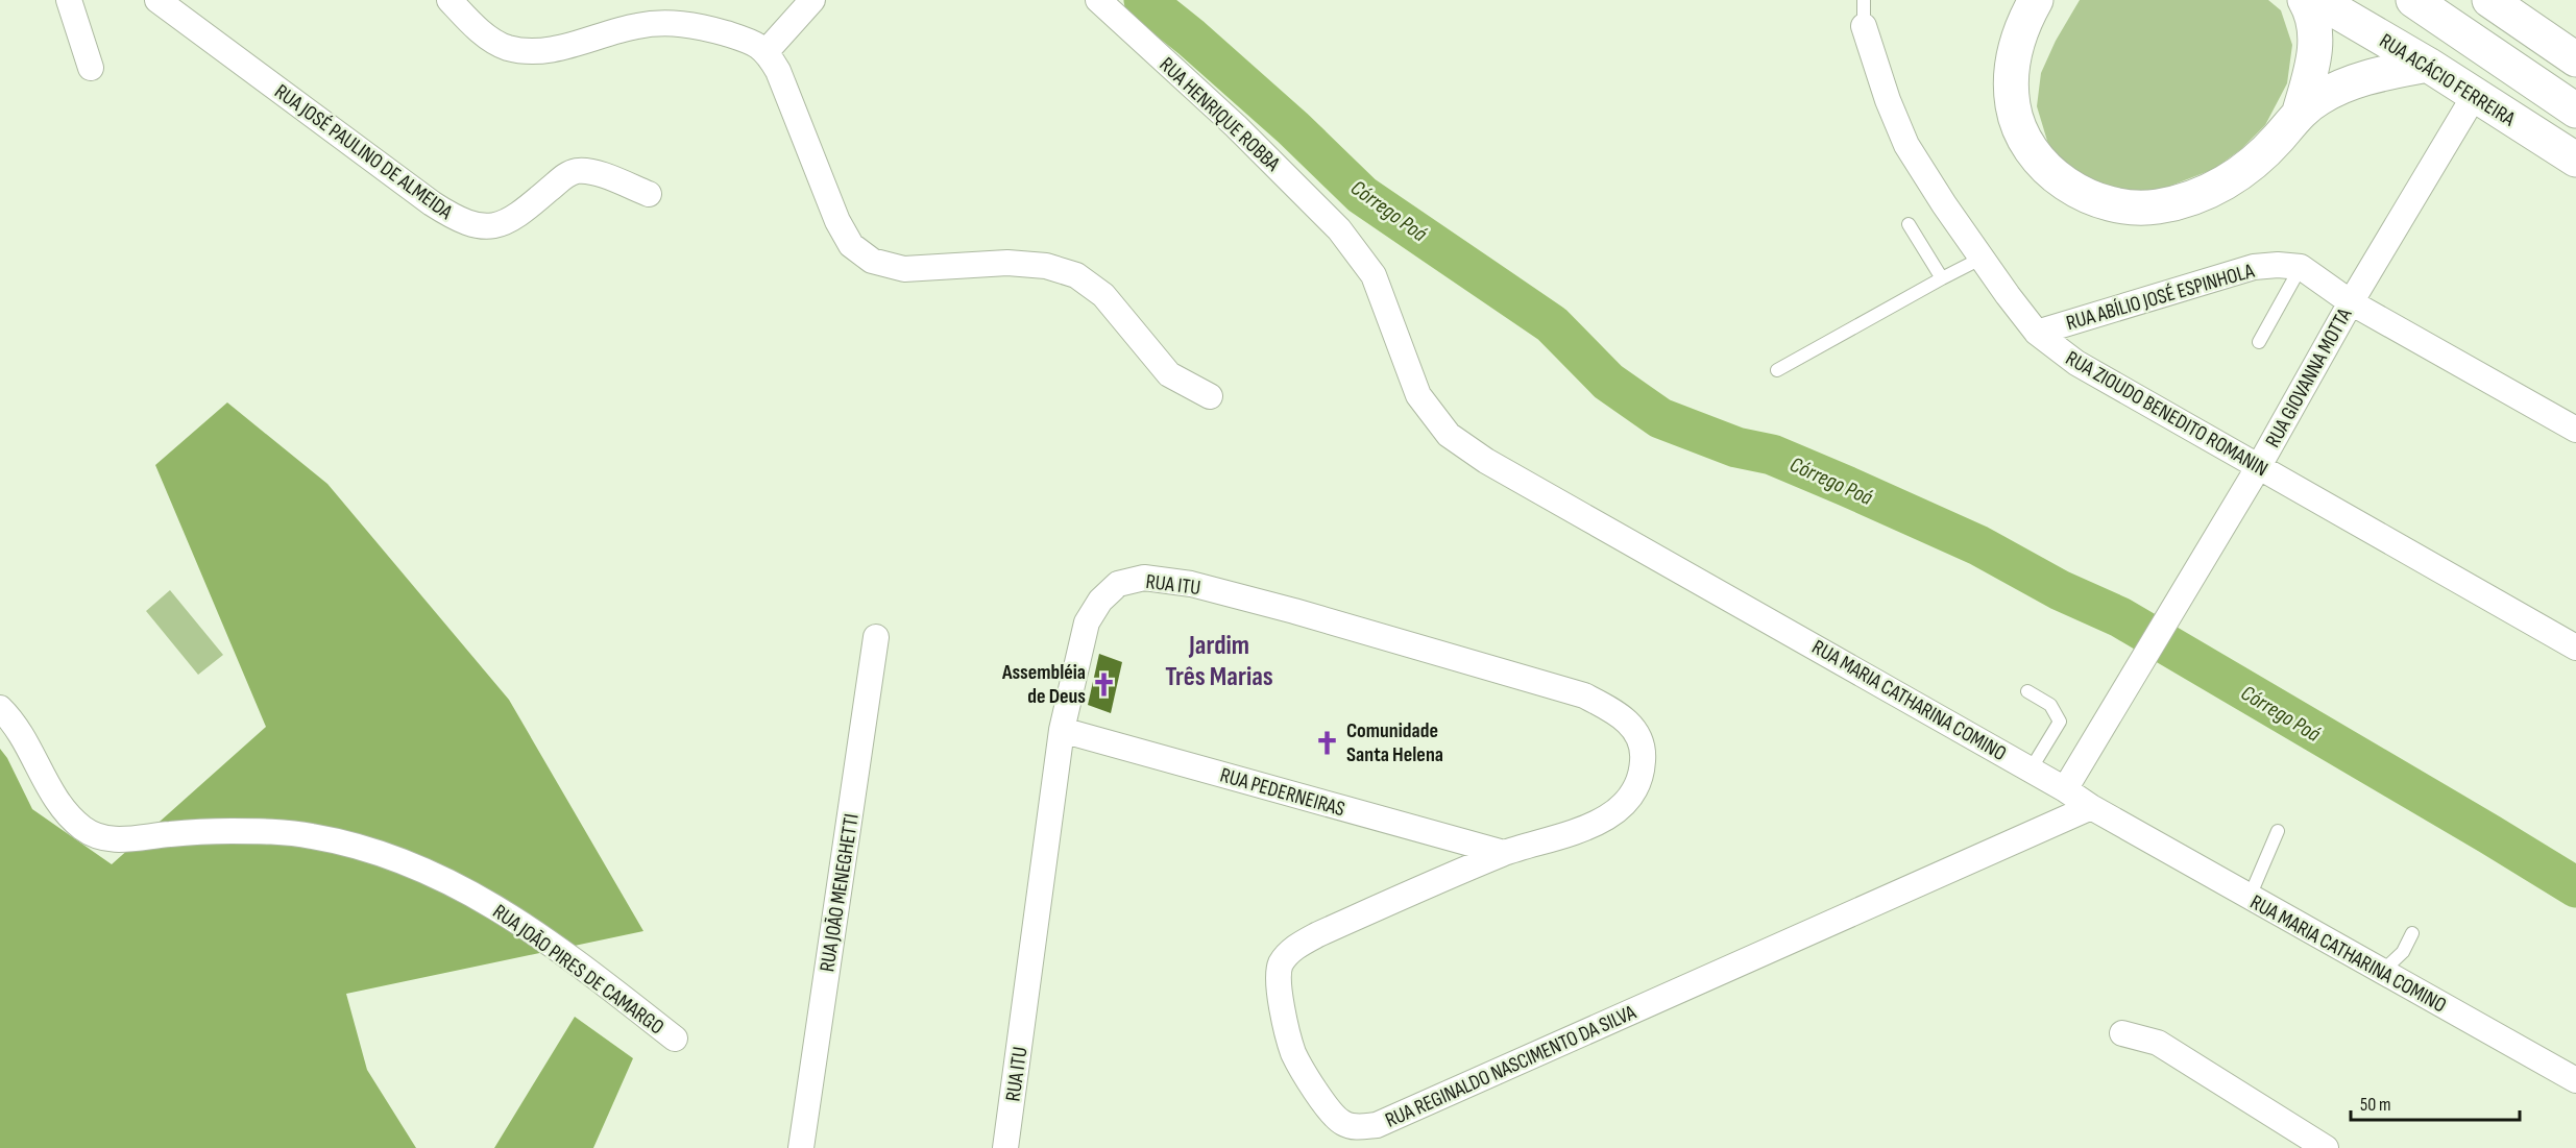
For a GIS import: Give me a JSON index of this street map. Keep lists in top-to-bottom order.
{
  "streets": {
    "main road": ["RUA ACÁCIO FERREIRA"],
    "street": [
      "RUA HENRIQUE ROBBA",
      "RUA JOSÉ PAULINO DE ALMEIDA",
      "RUA ABÍLIO JOSÉ ESPINHOLA",
      "RUA GIOVANNA MOTTA",
      "RUA ZIOUDO BENEDITO ROMANIN",
      "RUA ITU",
      "RUA MARIA CATHARINA COMINO",
      "RUA PEDERNEIRAS",
      "RUA JOÃO MENEGHETTI",
      "RUA JOÃO PIRES DE CAMARGO",
      "RUA REGINALDO NASCIMENTO DA SILVA"
    ]
  },
  "crossings": [
    ["RUA ACÁCIO FERREIRA", "RUA GIOVANNA MOTTA"],
    ["RUA HENRIQUE ROBBA", "RUA MARIA CATHARINA COMINO"],
    ["RUA ABÍLIO JOSÉ ESPINHOLA", "RUA ZIOUDO BENEDITO ROMANIN"],
    ["RUA GIOVANNA MOTTA", "RUA ZIOUDO BENEDITO ROMANIN"],
    ["RUA GIOVANNA MOTTA", "RUA MARIA CATHARINA COMINO"],
    ["RUA ITU", "RUA PEDERNEIRAS"],
    ["RUA ITU", "RUA REGINALDO NASCIMENTO DA SILVA"],
    ["RUA MARIA CATHARINA COMINO", "RUA REGINALDO NASCIMENTO DA SILVA"],
    ["RUA PEDERNEIRAS", "RUA REGINALDO NASCIMENTO DA SILVA"]
  ],
  "districts": ["Jardim Três Marias"],
  "water": ["Córrego Poá"],
  "places": {
    "church": ["Assembléia de Deus", "Comunidade Santa Helena"]
  },
  "scale_bar": "50 m"
}
